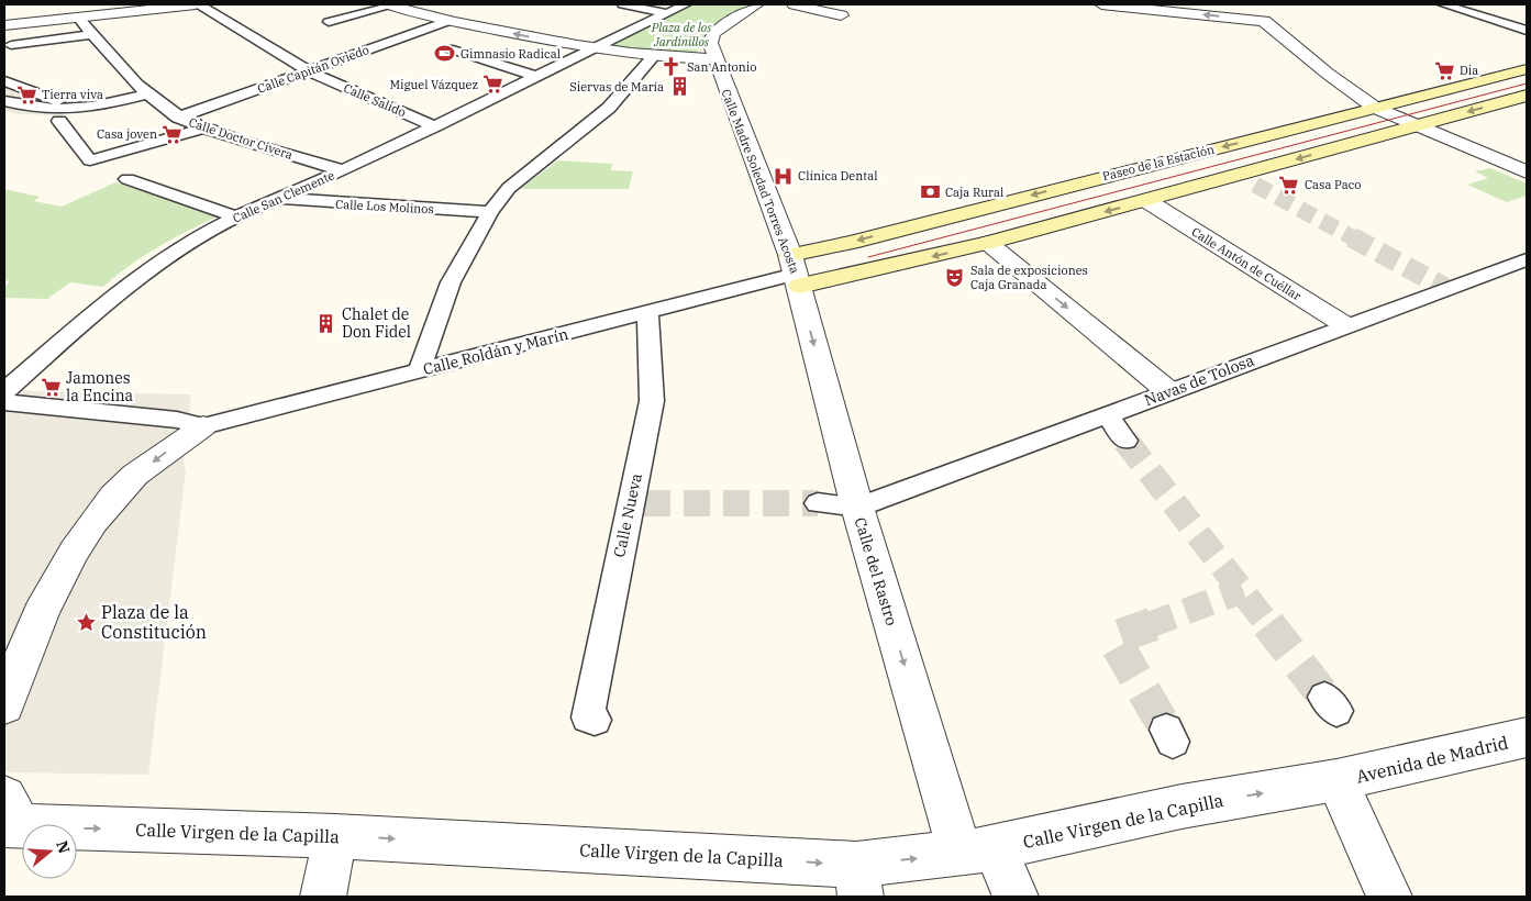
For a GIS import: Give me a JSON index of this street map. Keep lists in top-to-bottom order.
{
  "streets": {
    "main road": ["Paseo de la Estación"],
    "street": [
      "Calle Capitán Oviedo",
      "Calle Salido",
      "Calle Doctor Civera",
      "Calle Madre Soledad Torres Acosta",
      "Calle San Clemente",
      "Calle Los Molinos",
      "Calle Antón de Cuéllar",
      "Calle Roldán y Marín",
      "Navas de Tolosa",
      "Calle Nueva",
      "Calle del Rastro",
      "Avenida de Madrid",
      "Calle Virgen de la Capilla"
    ]
  },
  "crossings": [
    ["Calle Capitán Oviedo", "Calle Salido"],
    ["Calle Capitán Oviedo", "Calle Doctor Civera"],
    ["Calle Salido", "Calle San Clemente"],
    ["Calle Doctor Civera", "Calle San Clemente"],
    ["Paseo de la Estación", "Calle Madre Soledad Torres Acosta"],
    ["Paseo de la Estación", "Calle Roldán y Marín"],
    ["Paseo de la Estación", "Calle del Rastro"],
    ["Calle Madre Soledad Torres Acosta", "Calle Roldán y Marín"],
    ["Calle Madre Soledad Torres Acosta", "Calle del Rastro"],
    ["Calle San Clemente", "Calle Los Molinos"],
    ["Calle Antón de Cuéllar", "Navas de Tolosa"],
    ["Calle Roldán y Marín", "Calle Nueva"],
    ["Calle Roldán y Marín", "Calle del Rastro"],
    ["Calle del Rastro", "Calle Virgen de la Capilla"],
    ["Avenida de Madrid", "Calle Virgen de la Capilla"]
  ],
  "one_way": ["Calle del Rastro", "Calle Virgen de la Capilla"],
  "parks": ["Plaza de los Jardinillos"],
  "places": {
    "sports": ["Gimnasio Radical"],
    "church": ["San Antonio"],
    "supermarket": [
      "Dia",
      "Miguel Vázquez",
      "Tierra viva",
      "Casa joven",
      "Casa Paco",
      "Jamones la Encina"
    ],
    "building": ["Siervas de María", "Chalet de Don Fidel"],
    "hospital": ["Clínica Dental"],
    "bank": ["Caja Rural"],
    "theatre": ["Sala de exposiciones Caja Granada"],
    "place": ["Plaza de la Constitución"]
  },
  "north": "right"
}
